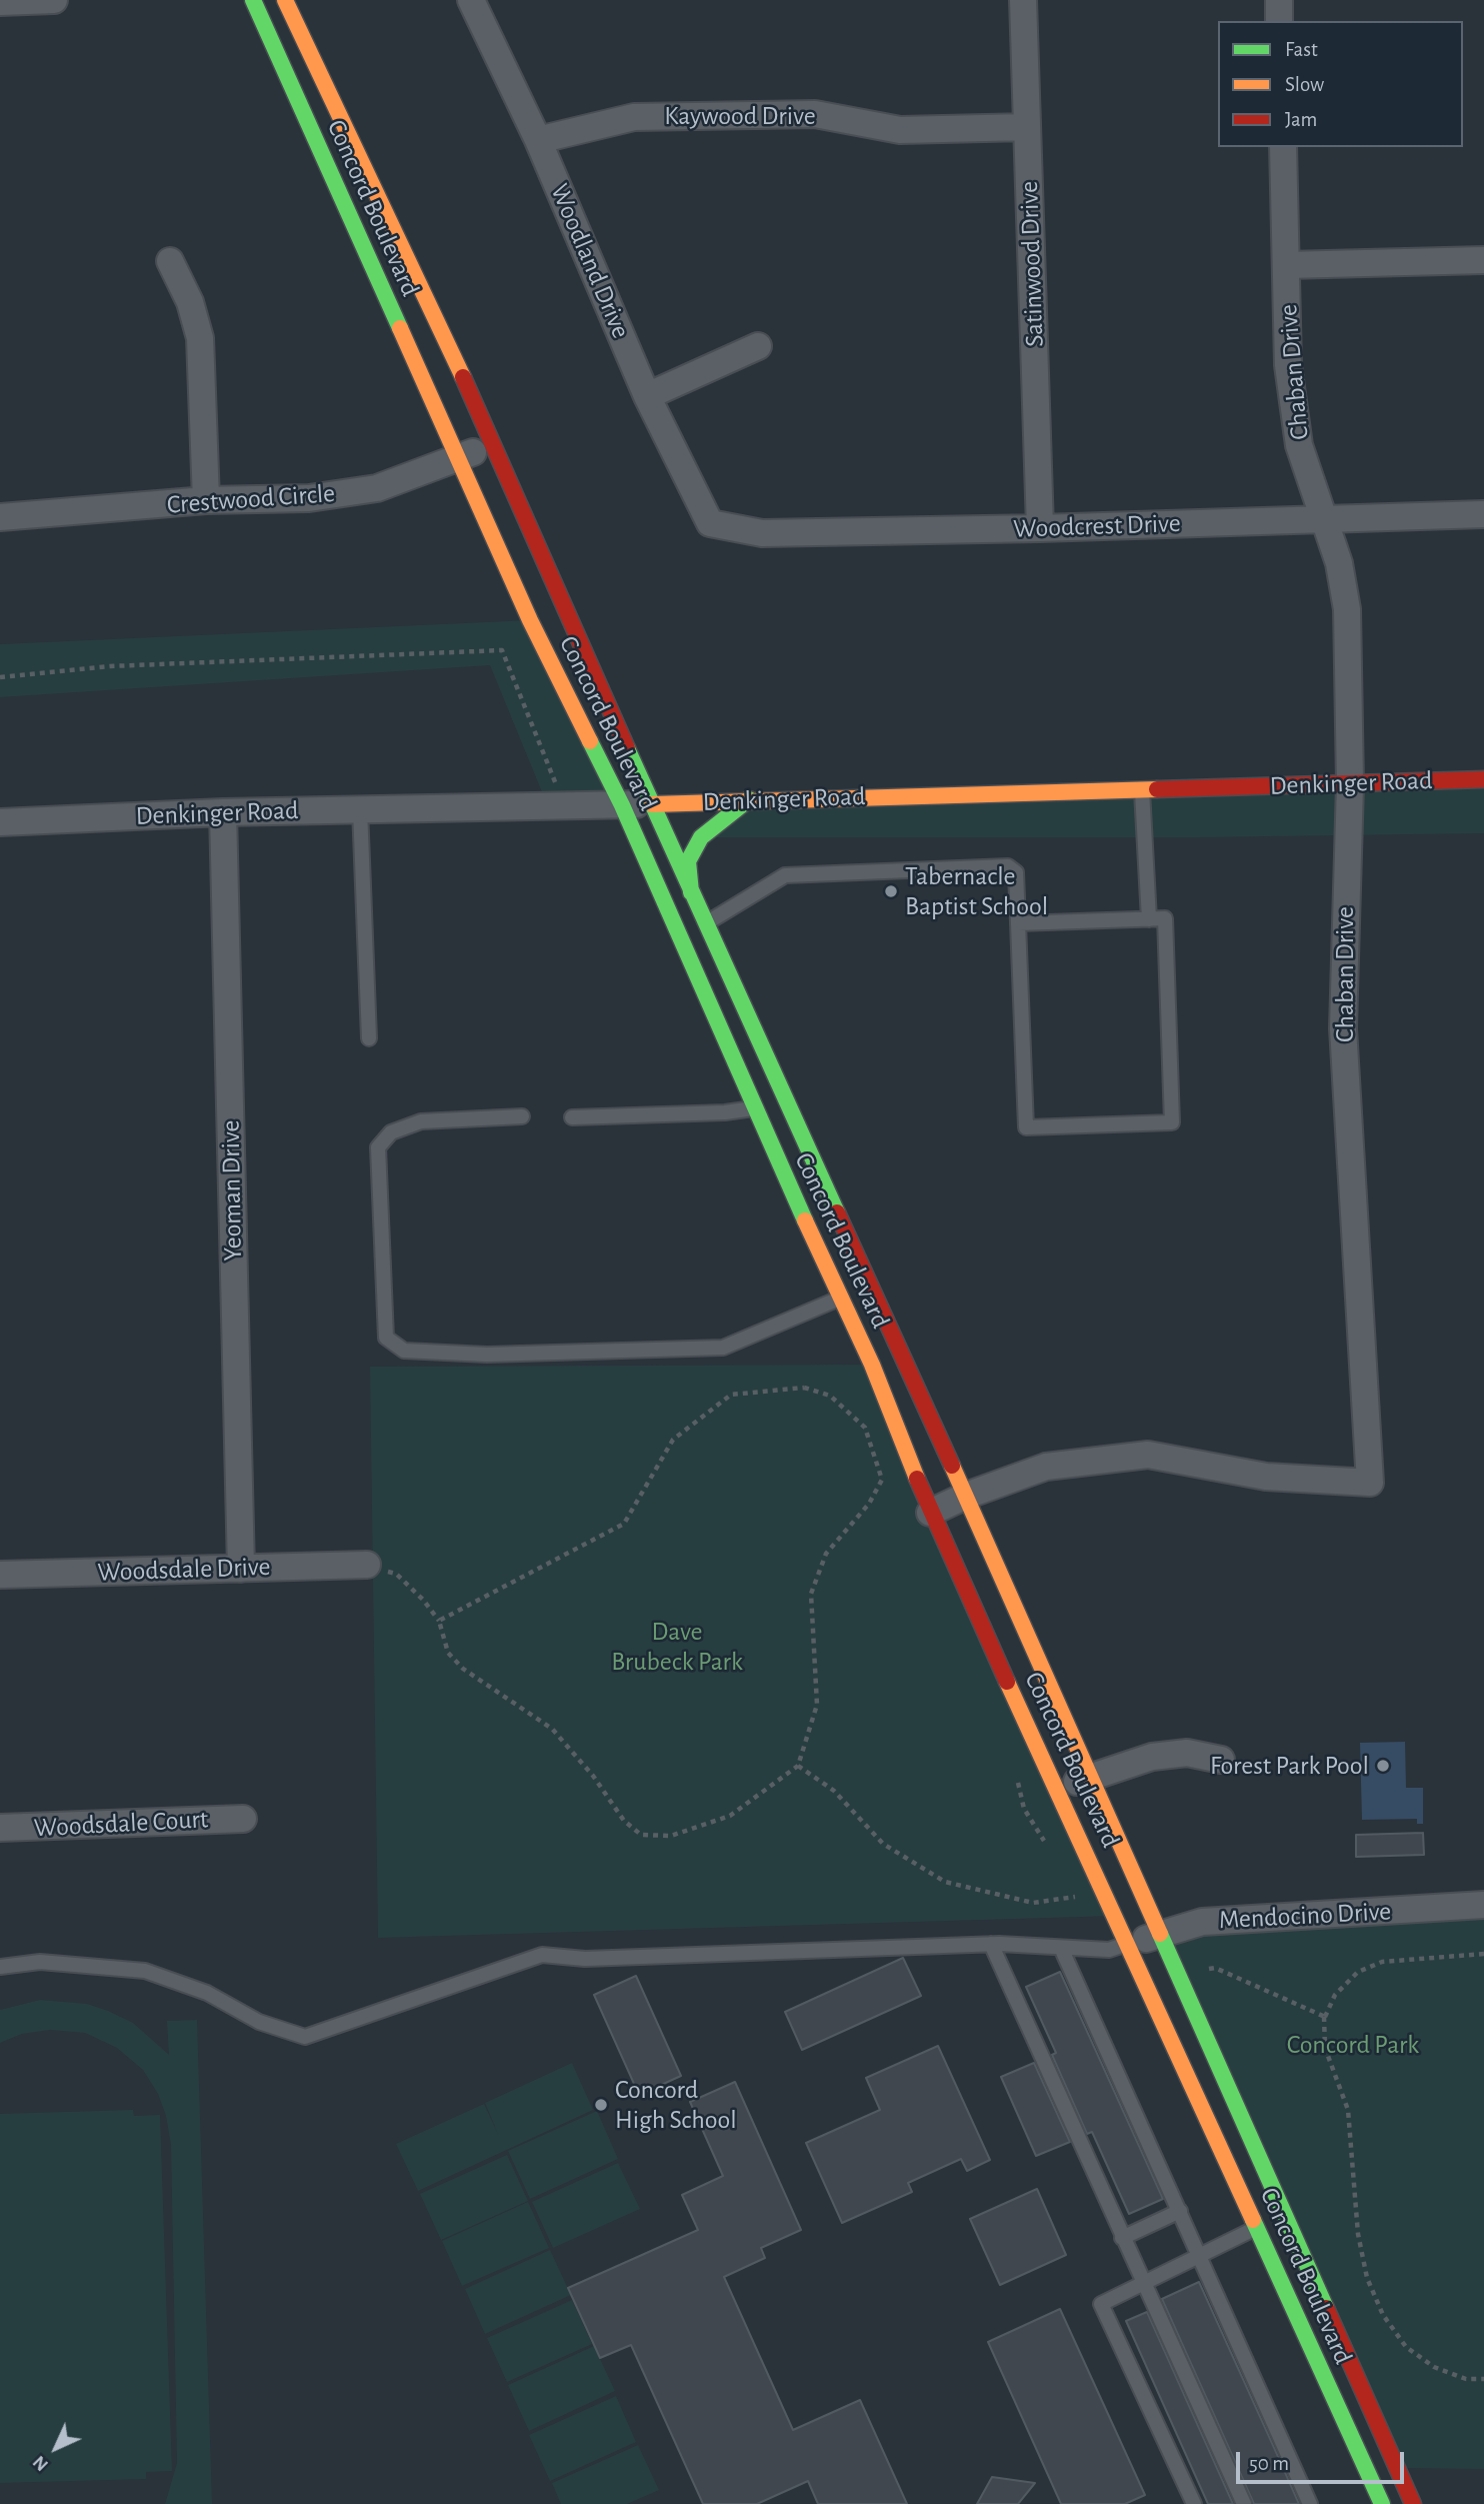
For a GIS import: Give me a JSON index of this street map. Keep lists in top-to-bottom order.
{
  "streets": {
    "street": [
      "Kaywood Drive",
      "Concord Boulevard",
      "Woodland Drive",
      "Satinwood Drive",
      "Chaban Drive",
      "Crestwood Circle",
      "Woodcrest Drive",
      "Denkinger Road",
      "Yeoman Drive",
      "Woodsdale Drive",
      "Woodsdale Court",
      "Mendocino Drive"
    ]
  },
  "crossings": [
    ["Kaywood Drive", "Woodland Drive"],
    ["Kaywood Drive", "Satinwood Drive"],
    ["Concord Boulevard", "Chaban Drive"],
    ["Concord Boulevard", "Crestwood Circle"],
    ["Concord Boulevard", "Denkinger Road"],
    ["Concord Boulevard", "Mendocino Drive"],
    ["Woodland Drive", "Woodcrest Drive"],
    ["Satinwood Drive", "Woodcrest Drive"],
    ["Chaban Drive", "Woodcrest Drive"],
    ["Chaban Drive", "Denkinger Road"],
    ["Denkinger Road", "Yeoman Drive"],
    ["Yeoman Drive", "Woodsdale Drive"]
  ],
  "parks": ["Dave Brubeck Park", "Concord Park"],
  "places": ["Tabernacle Baptist School", "Forest Park Pool", "Concord High School"],
  "legend": ["Fast", "Slow", "Jam"],
  "scale_bar": "50 m",
  "north": "bottom left"
}
